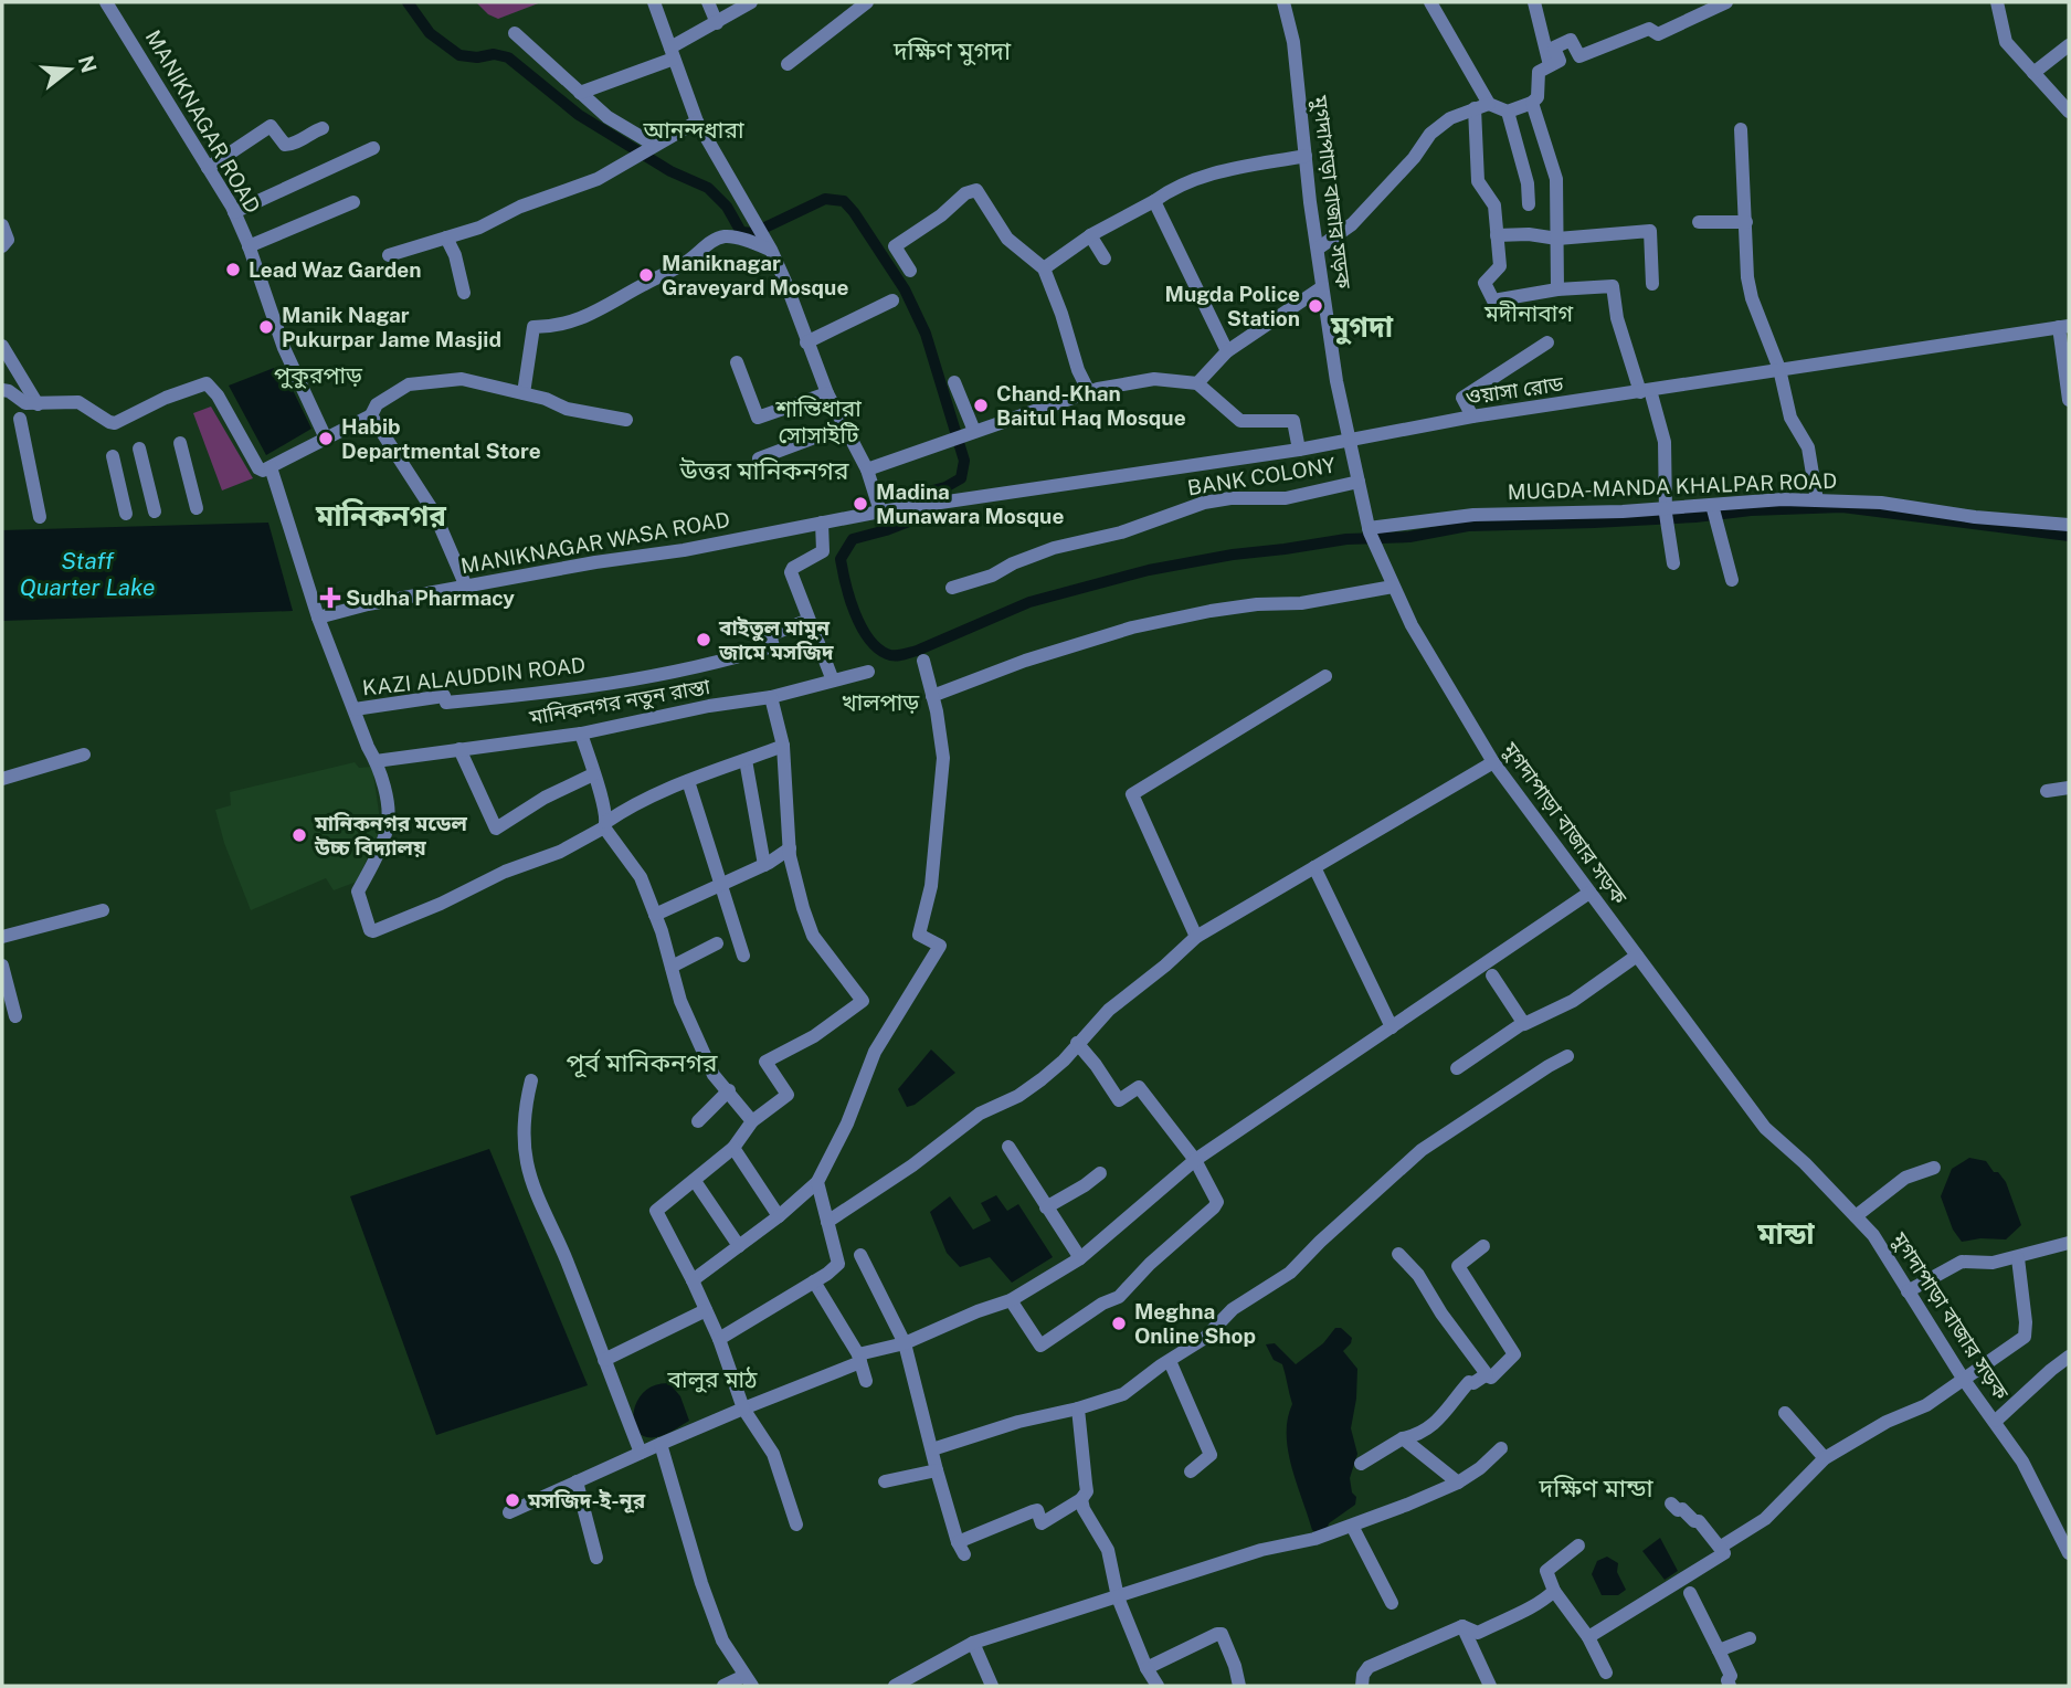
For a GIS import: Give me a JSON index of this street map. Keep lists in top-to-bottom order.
{
  "streets": {
    "street": [
      "MANIKNAGAR ROAD",
      "মুগদাপাড়া বাজার সড়ক",
      "ওয়াসা রোড",
      "BANK COLONY",
      "MUGDA-MANDA KHALPAR ROAD",
      "MANIKNAGAR WASA ROAD",
      "KAZI ALAUDDIN ROAD",
      "মানিকনগর নতুন রাস্তা"
    ]
  },
  "crossings": [
    ["মুগদাপাড়া বাজার সড়ক", "ওয়াসা রোড"],
    ["মুগদাপাড়া বাজার সড়ক", "BANK COLONY"],
    ["মুগদাপাড়া বাজার সড়ক", "MUGDA-MANDA KHALPAR ROAD"],
    ["ওয়াসা রোড", "MANIKNAGAR WASA ROAD"]
  ],
  "districts": [
    "দক্ষিণ মুগদা",
    "আনন্দধারা",
    "মদীনাবাগ",
    "মুগদা",
    "পুকুরপাড়",
    "শান্তিধারা সোসাইটি",
    "উত্তর মানিকনগর",
    "মানিকনগর",
    "খালপাড়",
    "পূর্ব মানিকনগর",
    "মান্ডা",
    "বালুর মাঠ",
    "দক্ষিণ মান্ডা"
  ],
  "water": ["Staff Quarter Lake"],
  "places": {
    "other": [
      "Lead Waz Garden",
      "Maniknagar Graveyard Mosque",
      "Mugda Police Station",
      "Manik Nagar Pukurpar Jame Masjid",
      "Chand-Khan Baitul Haq Mosque",
      "Habib Departmental Store",
      "Madina Munawara Mosque",
      "বাইতুল মামুন জামে মসজিদ",
      "মানিকনগর মডেল উচ্চ বিদ্যালয়",
      "Meghna Online Shop",
      "মসজিদ-ই-নূর"
    ],
    "health": ["Sudha Pharmacy"]
  },
  "north": "right"
}
